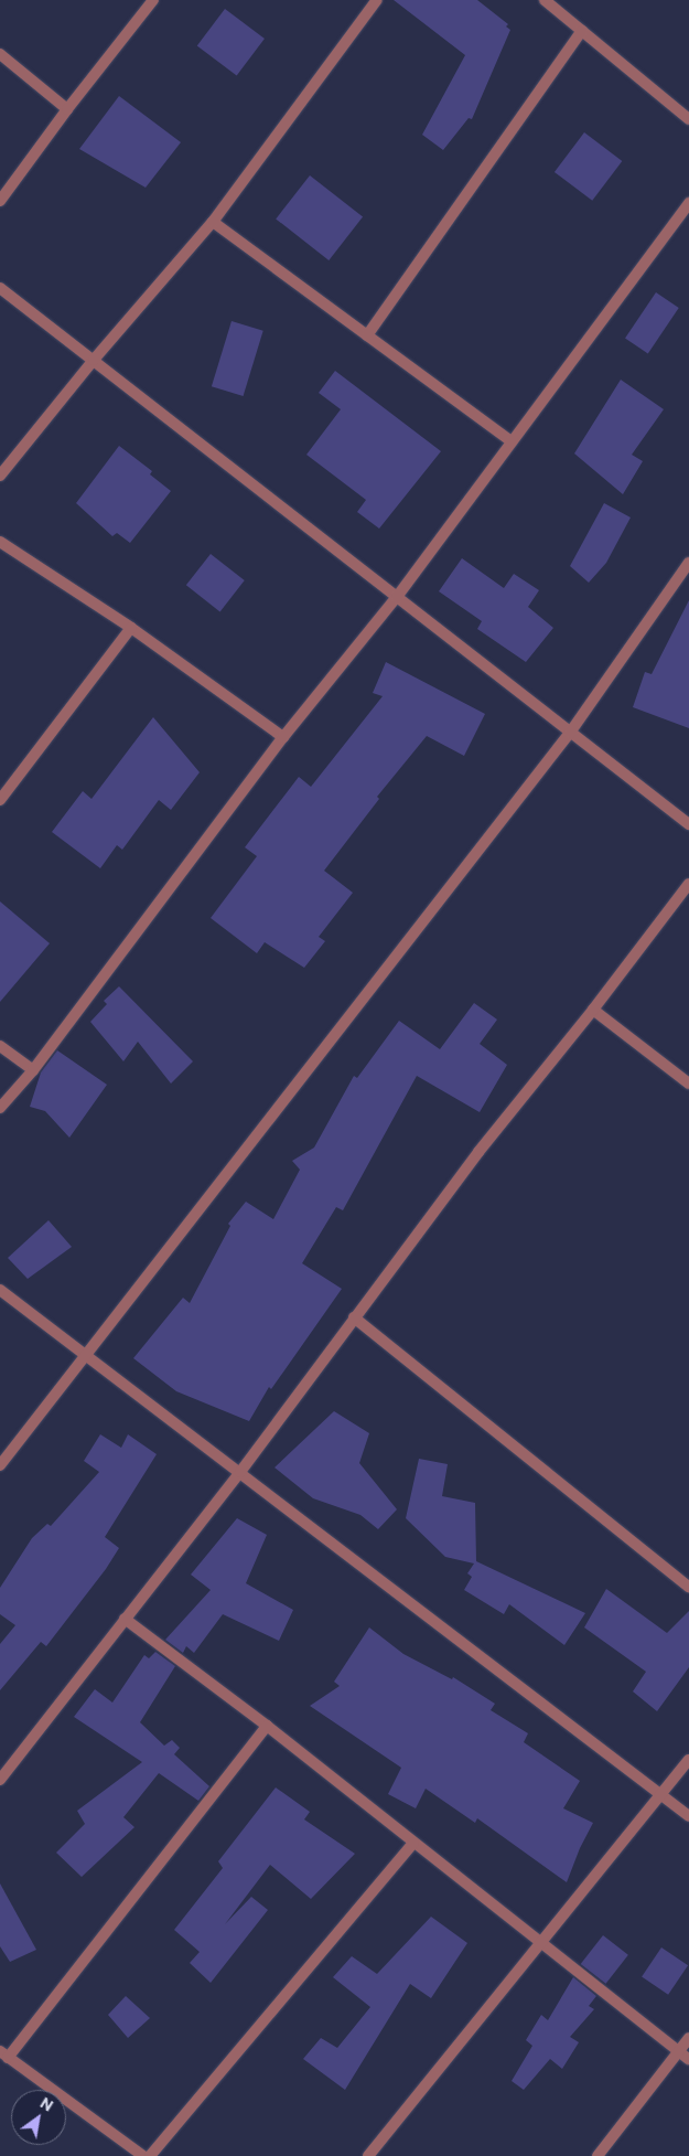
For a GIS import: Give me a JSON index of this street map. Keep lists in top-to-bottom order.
{
  "north": "top right"
}
